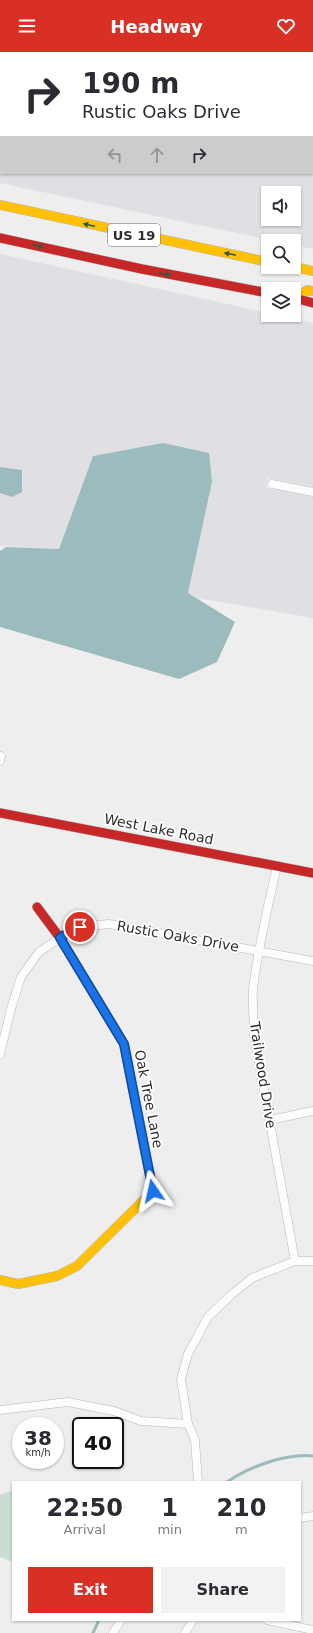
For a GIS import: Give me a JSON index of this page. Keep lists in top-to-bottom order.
{
  "streets": {
    "main road": ["US 19", "West Lake Road", "Oak Tree Lane"],
    "street": ["Rustic Oaks Drive", "Trailwood Drive"]
  },
  "crossings": [
    ["West Lake Road", "Trailwood Drive"],
    ["Rustic Oaks Drive", "Trailwood Drive"],
    ["Rustic Oaks Drive", "Oak Tree Lane"]
  ],
  "page": {
    "header": "Headway",
    "turn": ["190 m", "Rustic Oaks Drive"],
    "speed": "38 km/h",
    "limit": "40",
    "eta": [
      "22:50",
      "Arrival",
      "1",
      "min",
      "210",
      "m"
    ],
    "buttons": ["Exit", "Share"]
  }
}
